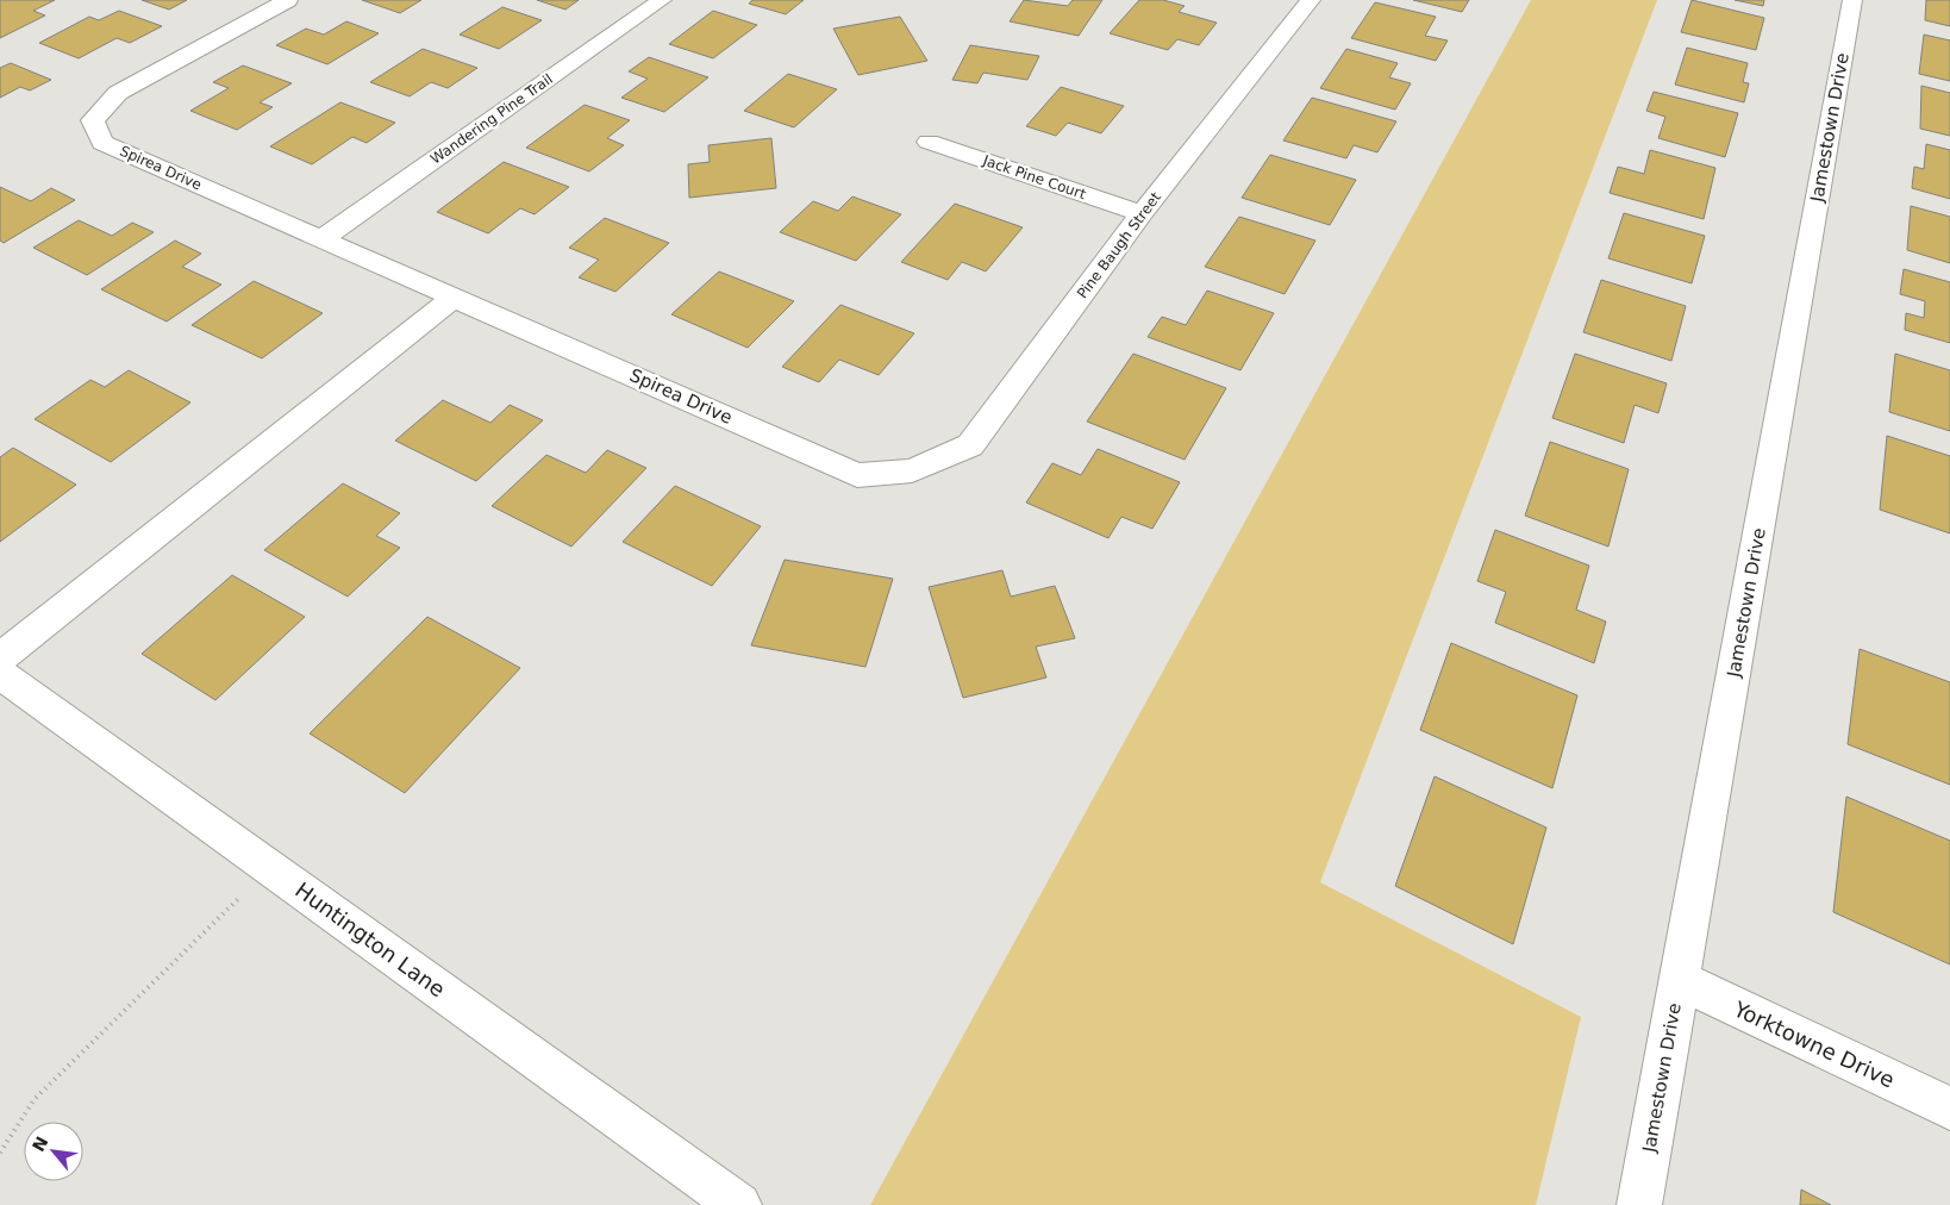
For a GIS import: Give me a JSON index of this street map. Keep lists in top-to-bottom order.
{
  "streets": {
    "street": [
      "Wandering Pine Trail",
      "Jamestown Drive",
      "Spirea Drive",
      "Jack Pine Court",
      "Pine Baugh Street",
      "Huntington Lane",
      "Yorktowne Drive"
    ]
  },
  "crossings": [
    ["Wandering Pine Trail", "Spirea Drive"],
    ["Jamestown Drive", "Yorktowne Drive"],
    ["Spirea Drive", "Pine Baugh Street"],
    ["Jack Pine Court", "Pine Baugh Street"]
  ],
  "north": "top left"
}
